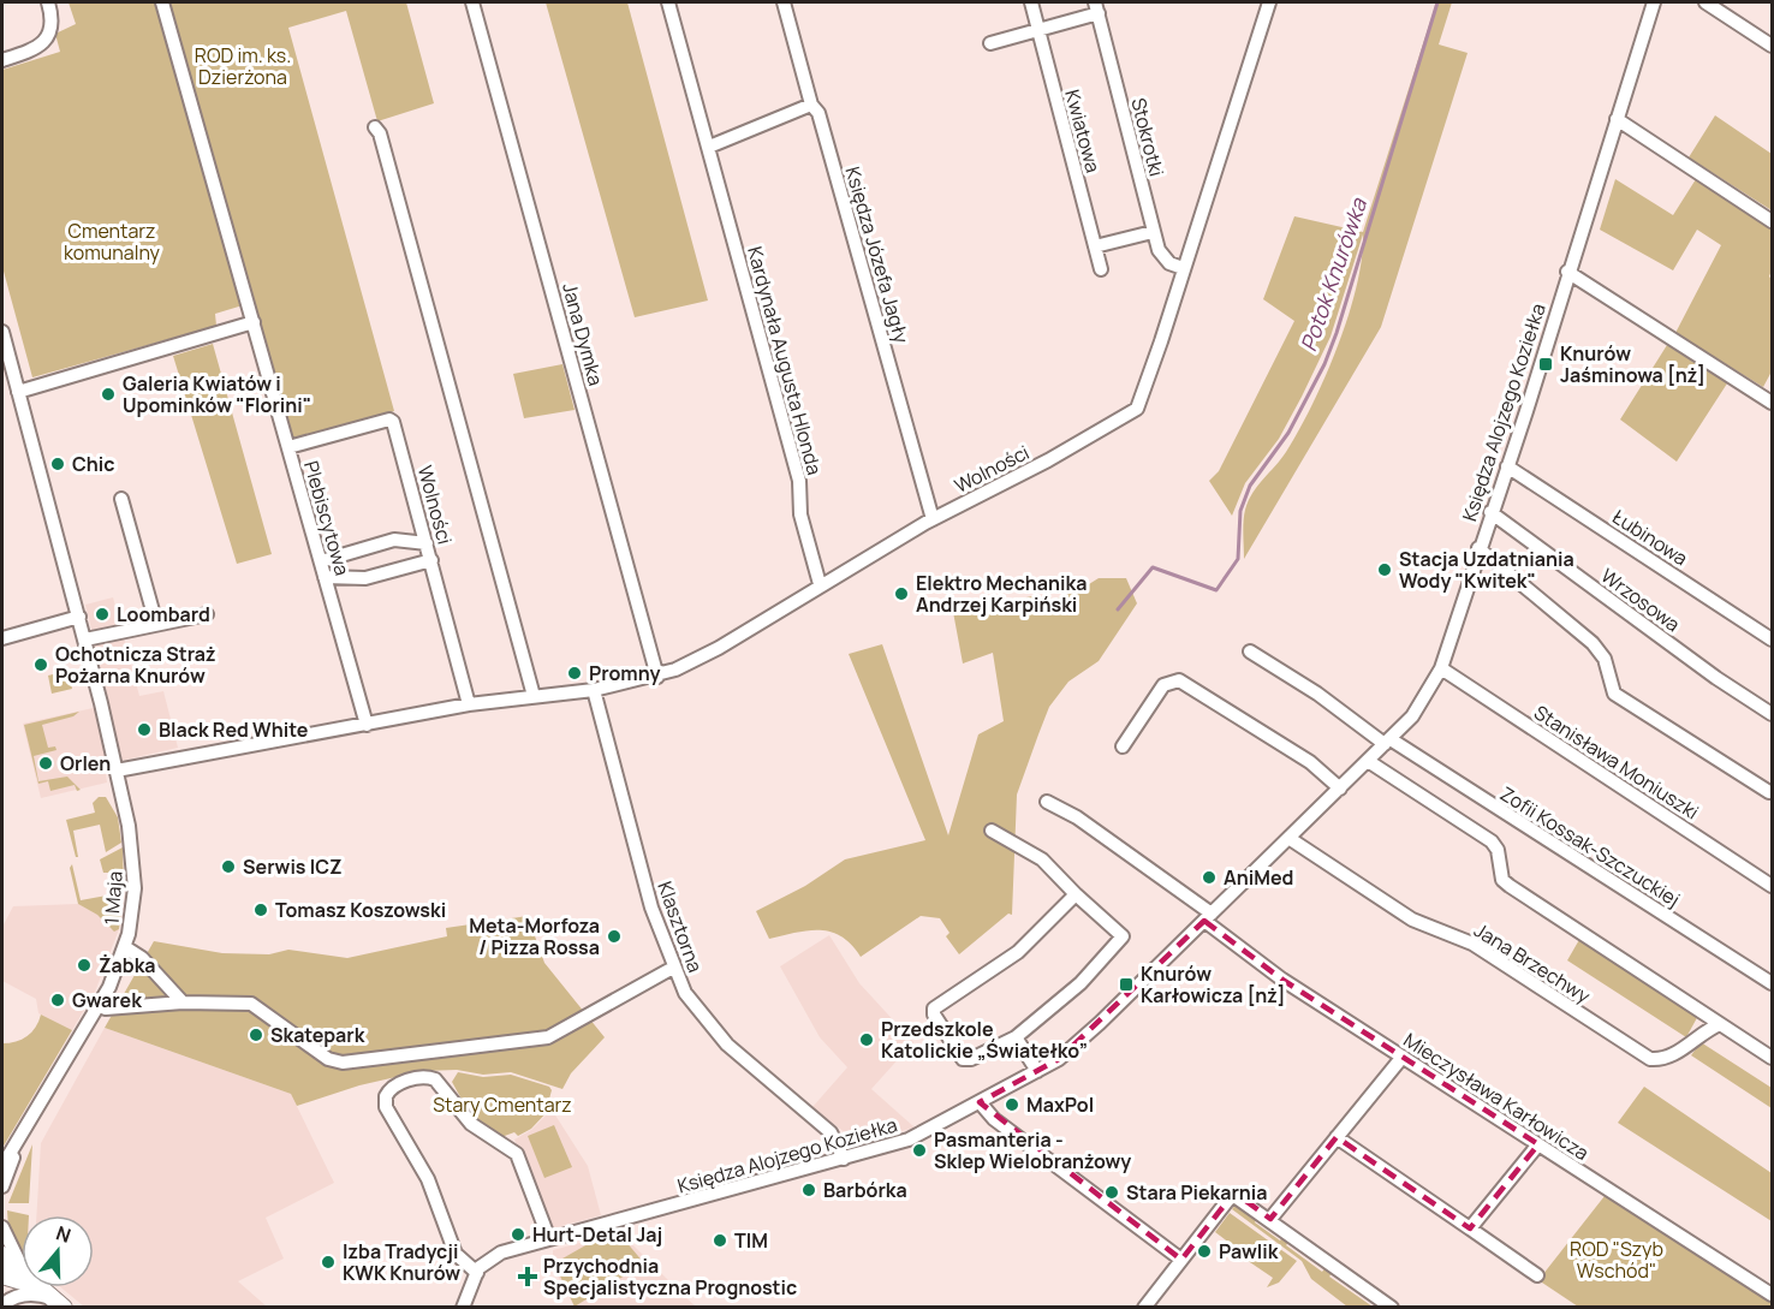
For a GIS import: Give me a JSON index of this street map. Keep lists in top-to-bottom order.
{
  "streets": {
    "street": [
      "Kwiatowa",
      "Stokrotki",
      "Księdza Józefa Jagły",
      "Jana Dymka",
      "Kardynała Augusta Hlonda",
      "Księdza Alojzego Koziełka",
      "Wolności",
      "Plebiscytowa",
      "Łubinowa",
      "Wrzosowa",
      "Stanisława Moniuszki",
      "Zofii Kossak-Szczuckiej",
      "1 Maja",
      "Klasztorna",
      "Jana Brzechwy",
      "Mieczysława Karłowicza"
    ]
  },
  "crossings": [
    ["Stokrotki", "Wolności"],
    ["Księdza Józefa Jagły", "Wolności"],
    ["Jana Dymka", "Wolności"],
    ["Kardynała Augusta Hlonda", "Wolności"],
    ["Księdza Alojzego Koziełka", "Łubinowa"],
    ["Księdza Alojzego Koziełka", "Wrzosowa"],
    ["Księdza Alojzego Koziełka", "Stanisława Moniuszki"],
    ["Księdza Alojzego Koziełka", "Zofii Kossak-Szczuckiej"],
    ["Księdza Alojzego Koziełka", "Klasztorna"],
    ["Księdza Alojzego Koziełka", "Jana Brzechwy"],
    ["Księdza Alojzego Koziełka", "Mieczysława Karłowicza"],
    ["Wolności", "Plebiscytowa"],
    ["Wolności", "1 Maja"],
    ["Wolności", "Klasztorna"]
  ],
  "water": ["Potok Knurówka"],
  "parks": [
    "ROD im. ks. Dzierżona",
    "Cmentarz komunalny",
    "Stary Cmentarz",
    "ROD \"Szyb Wschód\""
  ],
  "places": {
    "transit": ["Knurów Jaśminowa [nż]", "Knurów Karłowicza [nż]"],
    "other": [
      "Galeria Kwiatów i Upominków \"Florini\"",
      "Chic",
      "Stacja Uzdatniania Wody \"Kwitek\"",
      "Elektro Mechanika Andrzej Karpiński",
      "Loombard",
      "Ochotnicza Straż Pożarna Knurów",
      "Promny",
      "Black Red White",
      "Orlen",
      "Serwis ICZ",
      "AniMed",
      "Tomasz Koszowski",
      "Meta-Morfoza / Pizza Rossa",
      "Żabka",
      "Gwarek",
      "Skatepark",
      "Przedszkole Katolickie „Światełko”",
      "MaxPol",
      "Pasmanteria - Sklep Wielobranżowy",
      "Barbórka",
      "Stara Piekarnia",
      "Hurt-Detal Jaj",
      "TIM",
      "Pawlik",
      "Izba Tradycji KWK Knurów"
    ],
    "health": ["Przychodnia Specjalistyczna Prognostic"]
  },
  "north": "top"
}
